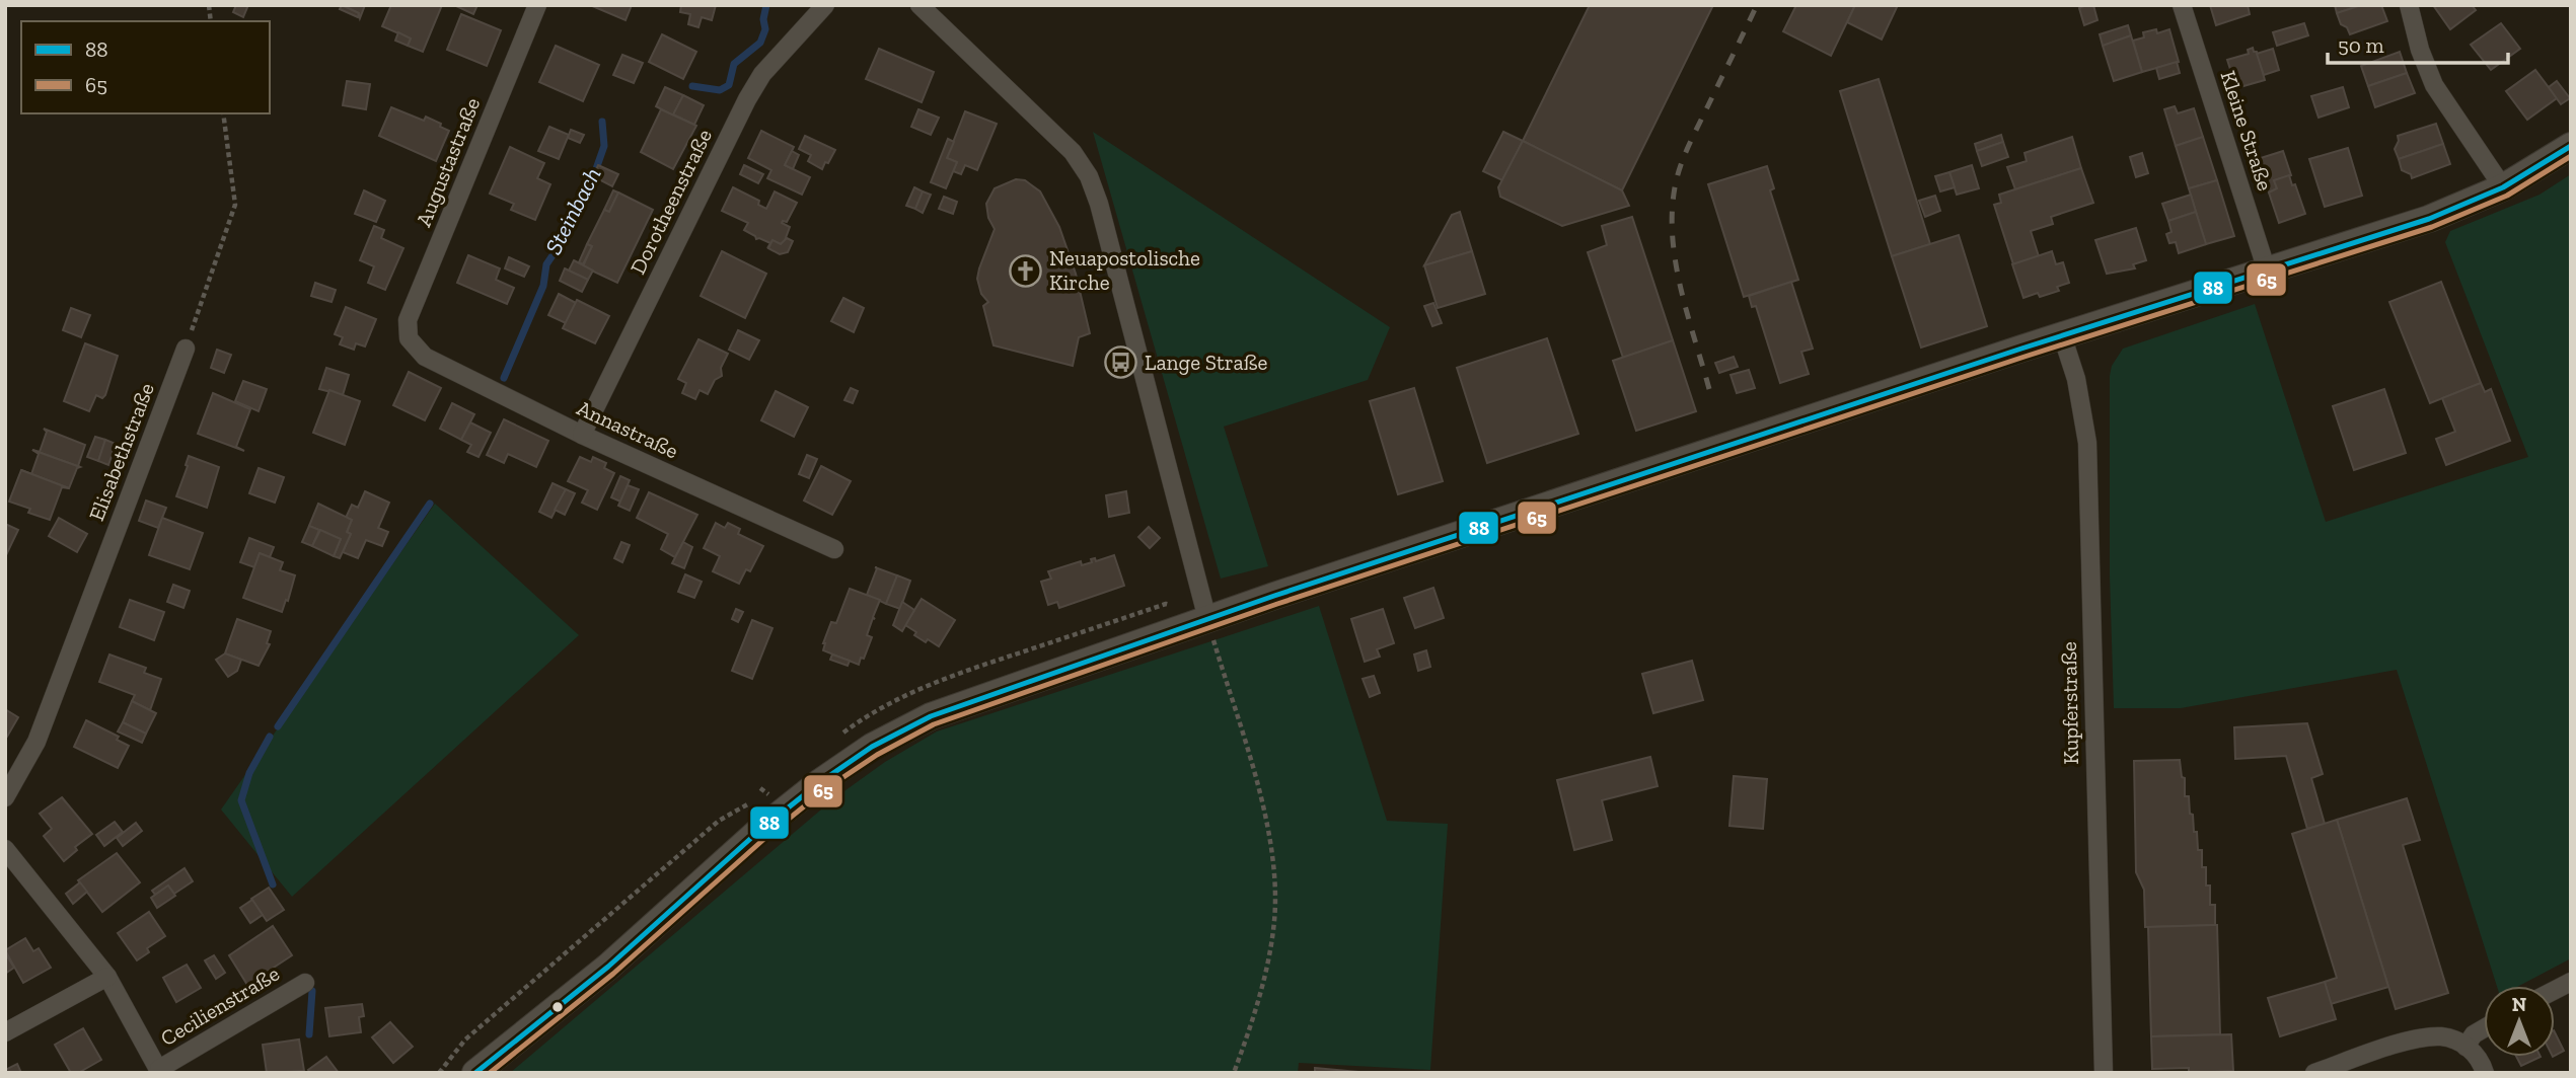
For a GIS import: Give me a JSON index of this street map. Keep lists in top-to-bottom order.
{
  "streets": {
    "street": [
      "Kleine Straße",
      "Augustastraße",
      "Dorotheenstraße",
      "Annastraße",
      "Elisabethstraße",
      "Kupferstraße",
      "Cecilienstraße"
    ]
  },
  "crossings": [
    ["Augustastraße", "Annastraße"],
    ["Dorotheenstraße", "Annastraße"]
  ],
  "water": ["Steinbach"],
  "places": {
    "church": ["Neuapostolische Kirche"],
    "bus stop": ["Lange Straße"]
  },
  "lines": ["transit line 88", "transit line 65"],
  "legend": ["88", "65"],
  "scale_bar": "50 m",
  "north": "top"
}
